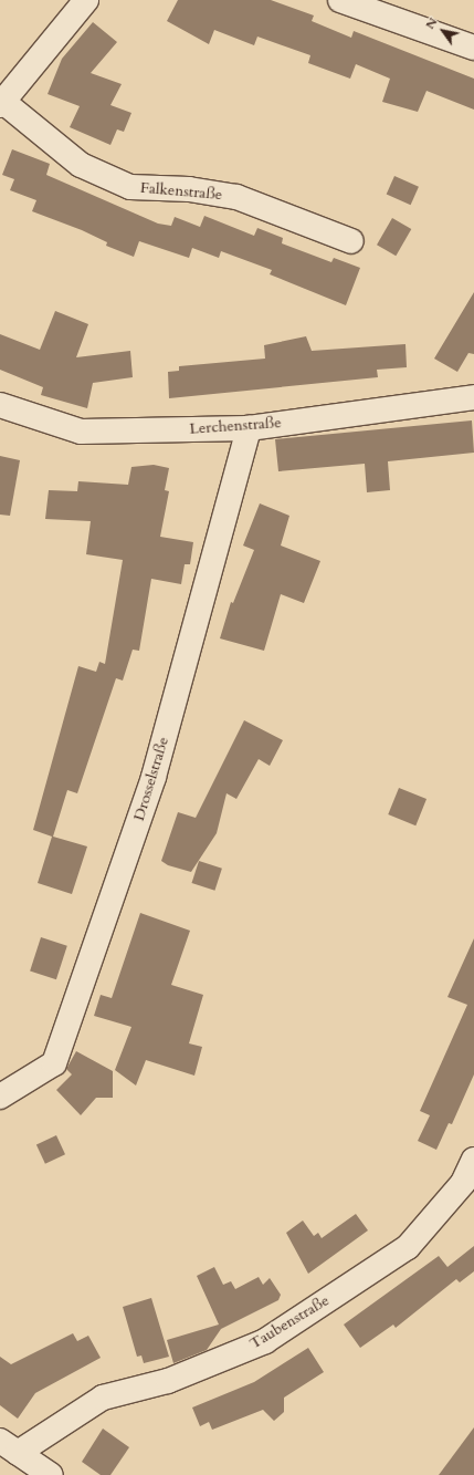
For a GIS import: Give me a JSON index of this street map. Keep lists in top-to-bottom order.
{
  "streets": {
    "street": [
      "Falkenstraße",
      "Lerchenstraße",
      "Drosselstraße",
      "Taubenstraße"
    ]
  },
  "crossings": [
    ["Lerchenstraße", "Drosselstraße"]
  ],
  "north": "top left"
}
